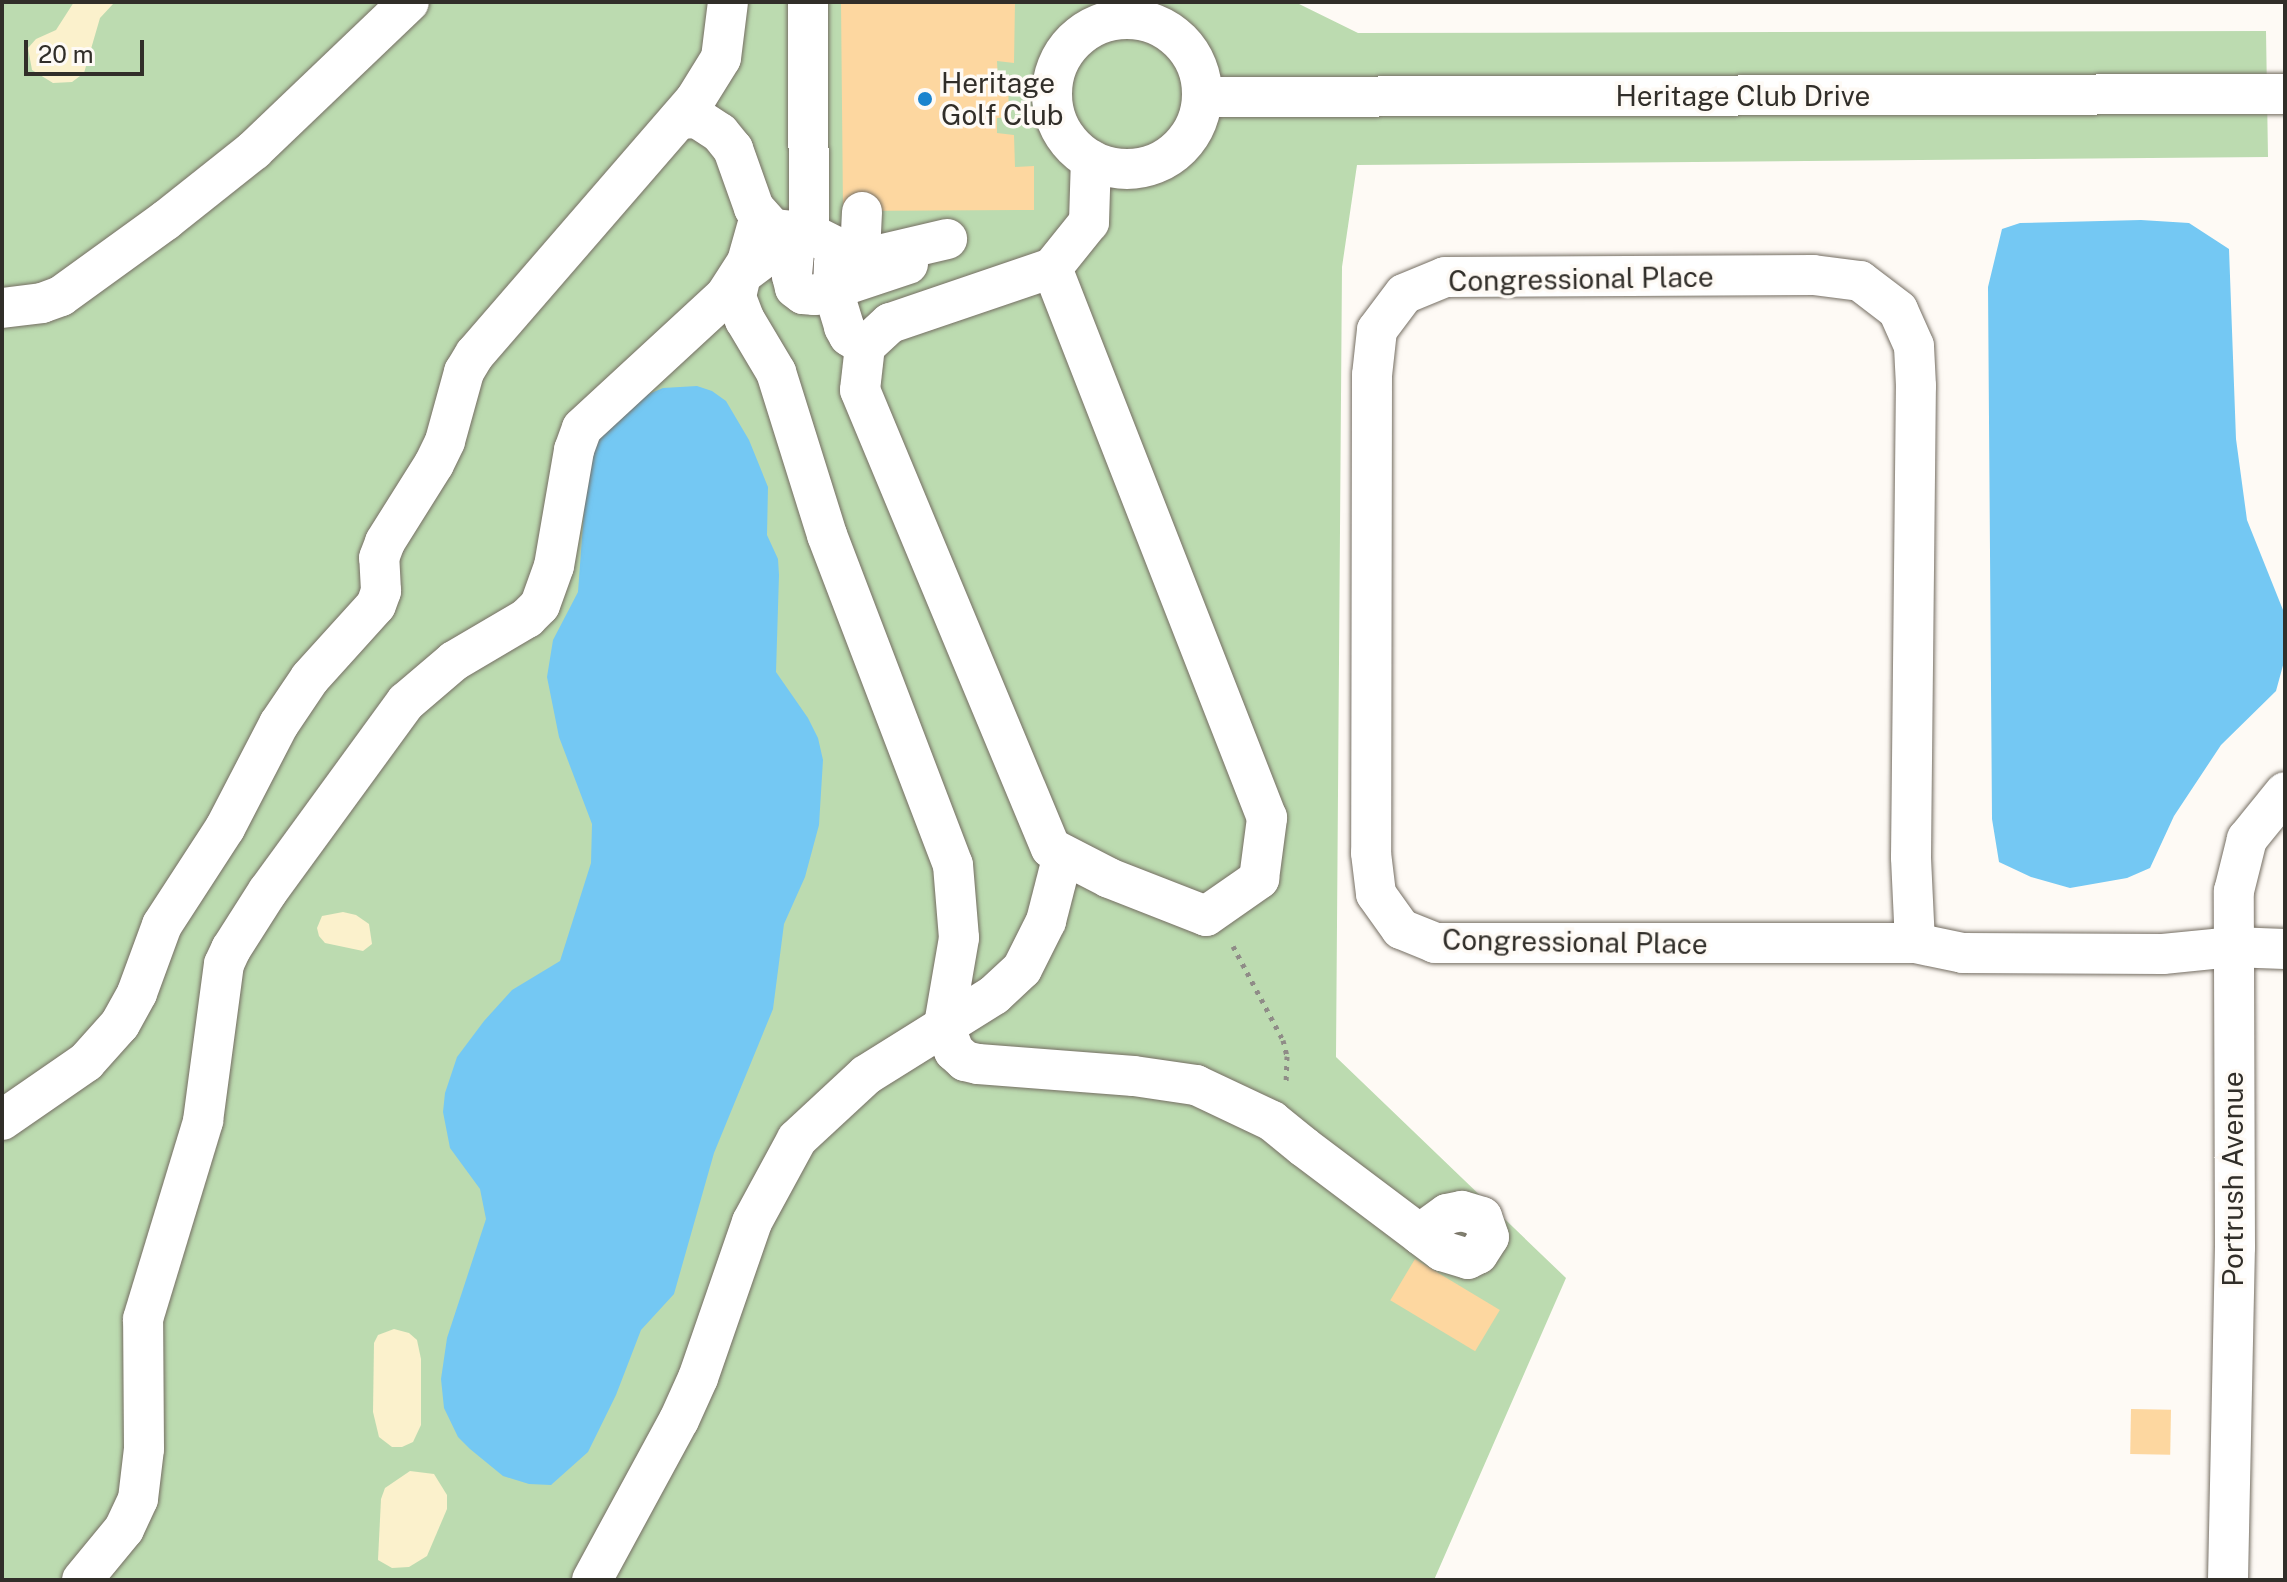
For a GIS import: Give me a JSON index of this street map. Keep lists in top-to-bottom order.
{
  "streets": {
    "street": ["Heritage Club Drive", "Congressional Place", "Portrush Avenue"]
  },
  "crossings": [
    ["Congressional Place", "Portrush Avenue"]
  ],
  "places": ["Heritage Golf Club"],
  "scale_bar": "20 m"
}
